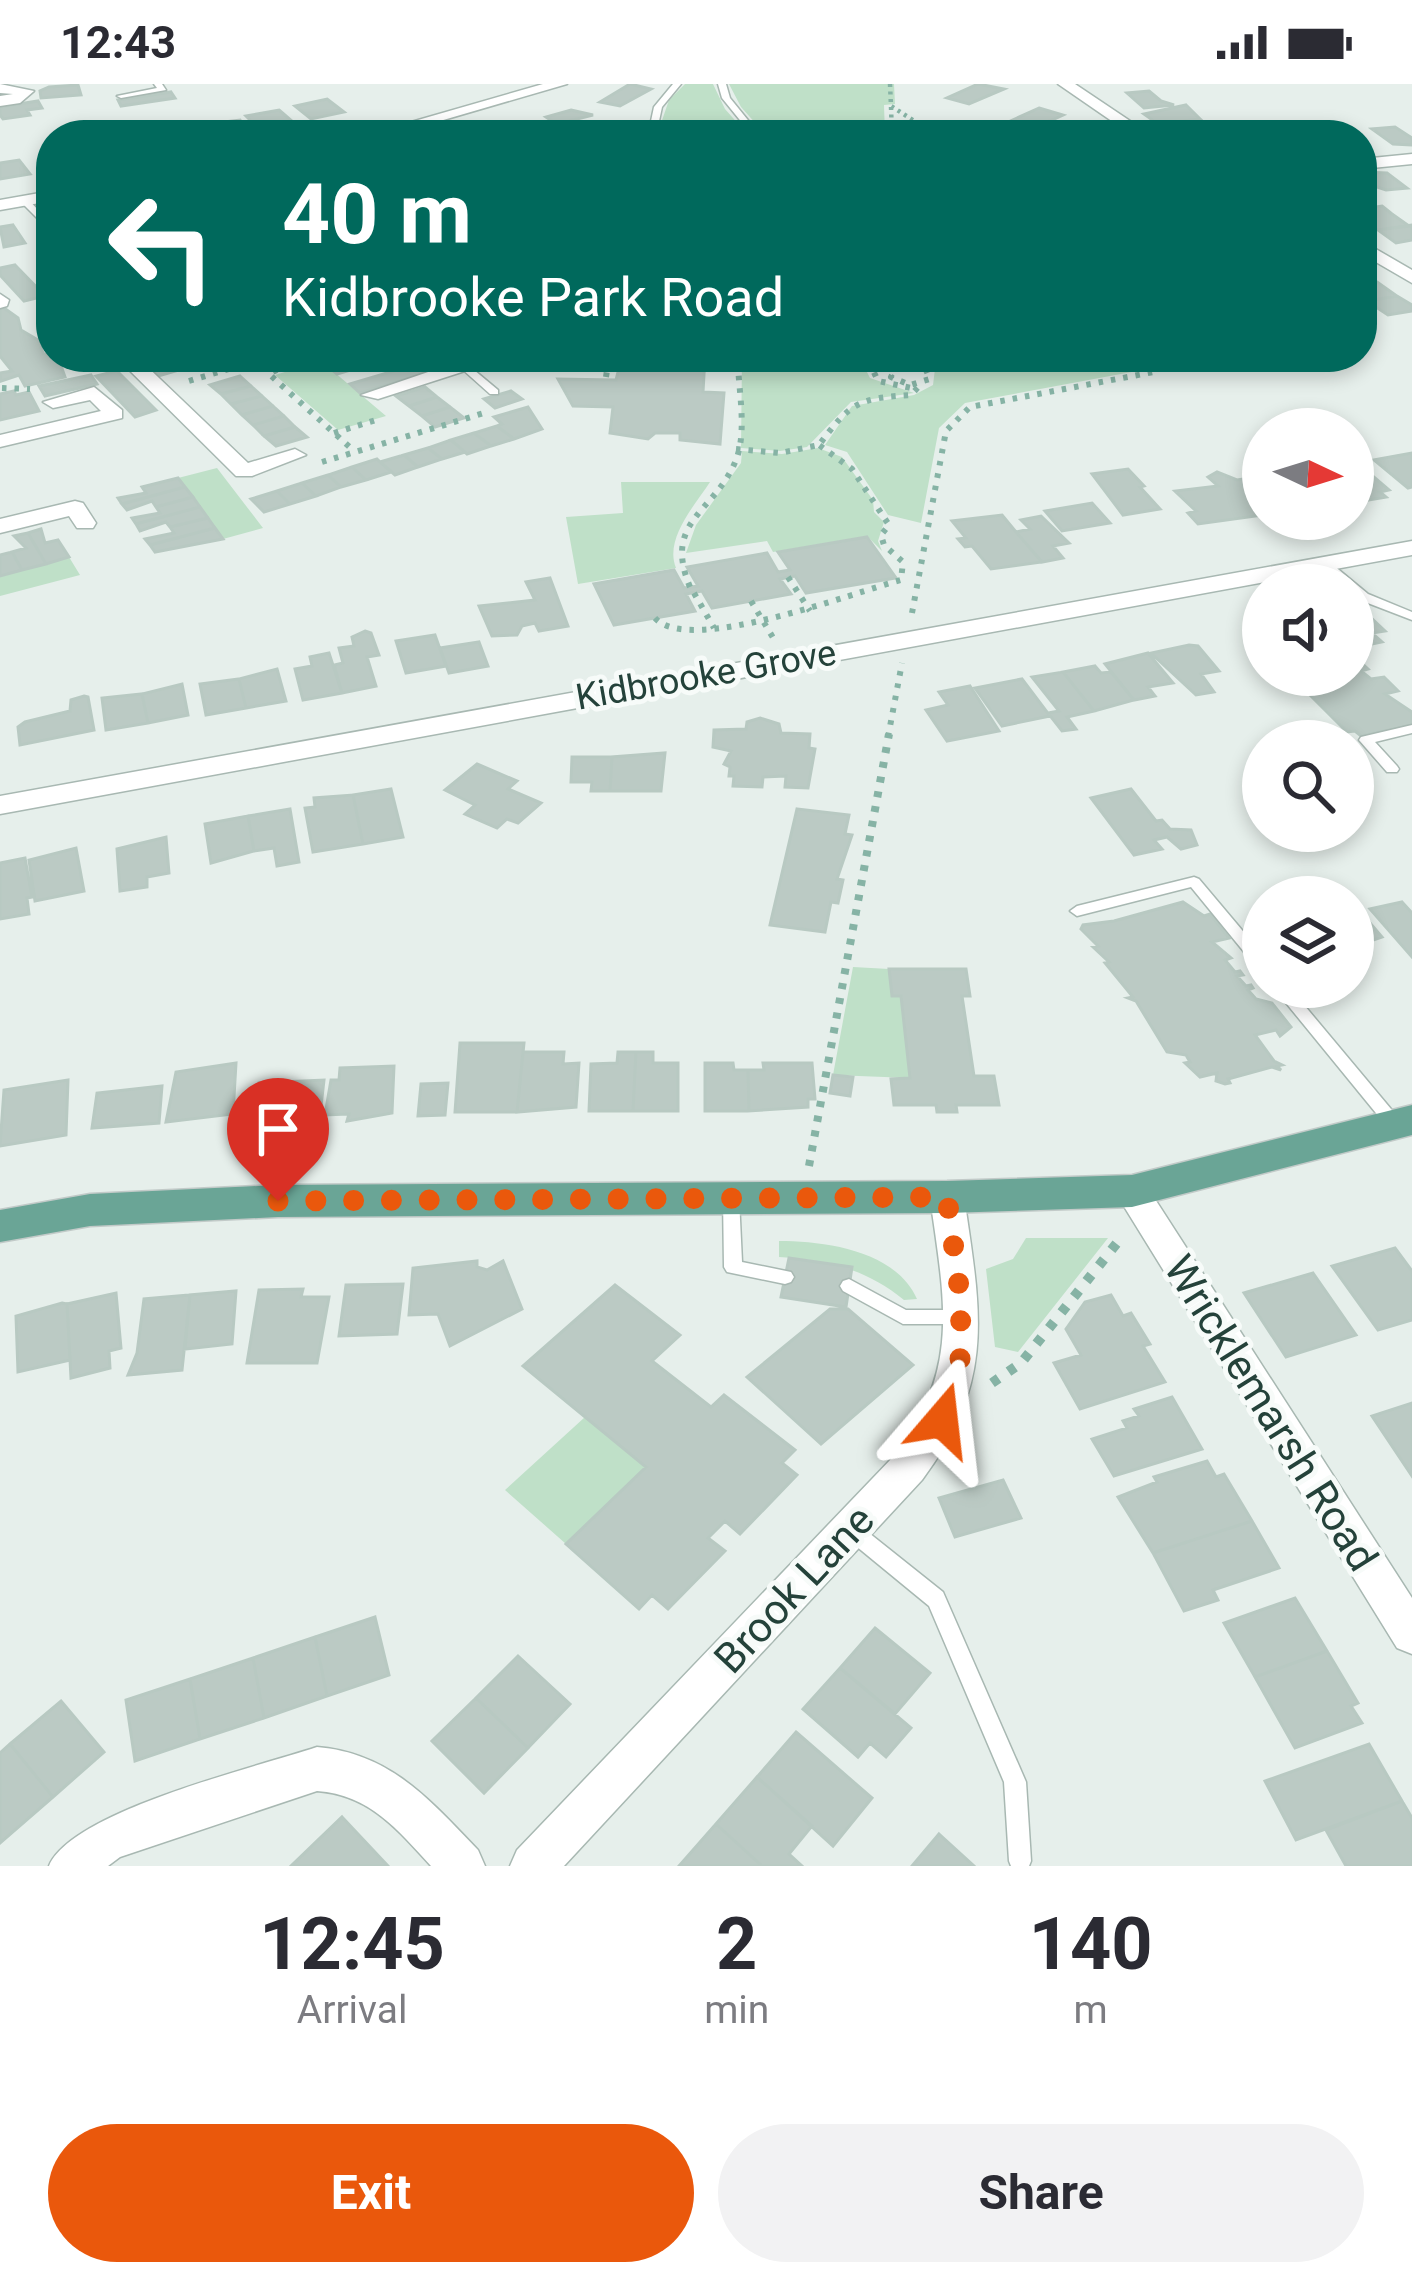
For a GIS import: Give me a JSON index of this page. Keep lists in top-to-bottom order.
{
  "streets": {
    "street": ["Kidbrooke Grove", "Wricklemarsh Road", "Brook Lane"]
  },
  "north": "right",
  "page": {
    "status": "12:43",
    "turn": ["40 m", "Kidbrooke Park Road"],
    "eta": [
      "12:45",
      "Arrival",
      "2",
      "min",
      "140",
      "m"
    ],
    "buttons": ["Exit", "Share"]
  }
}
